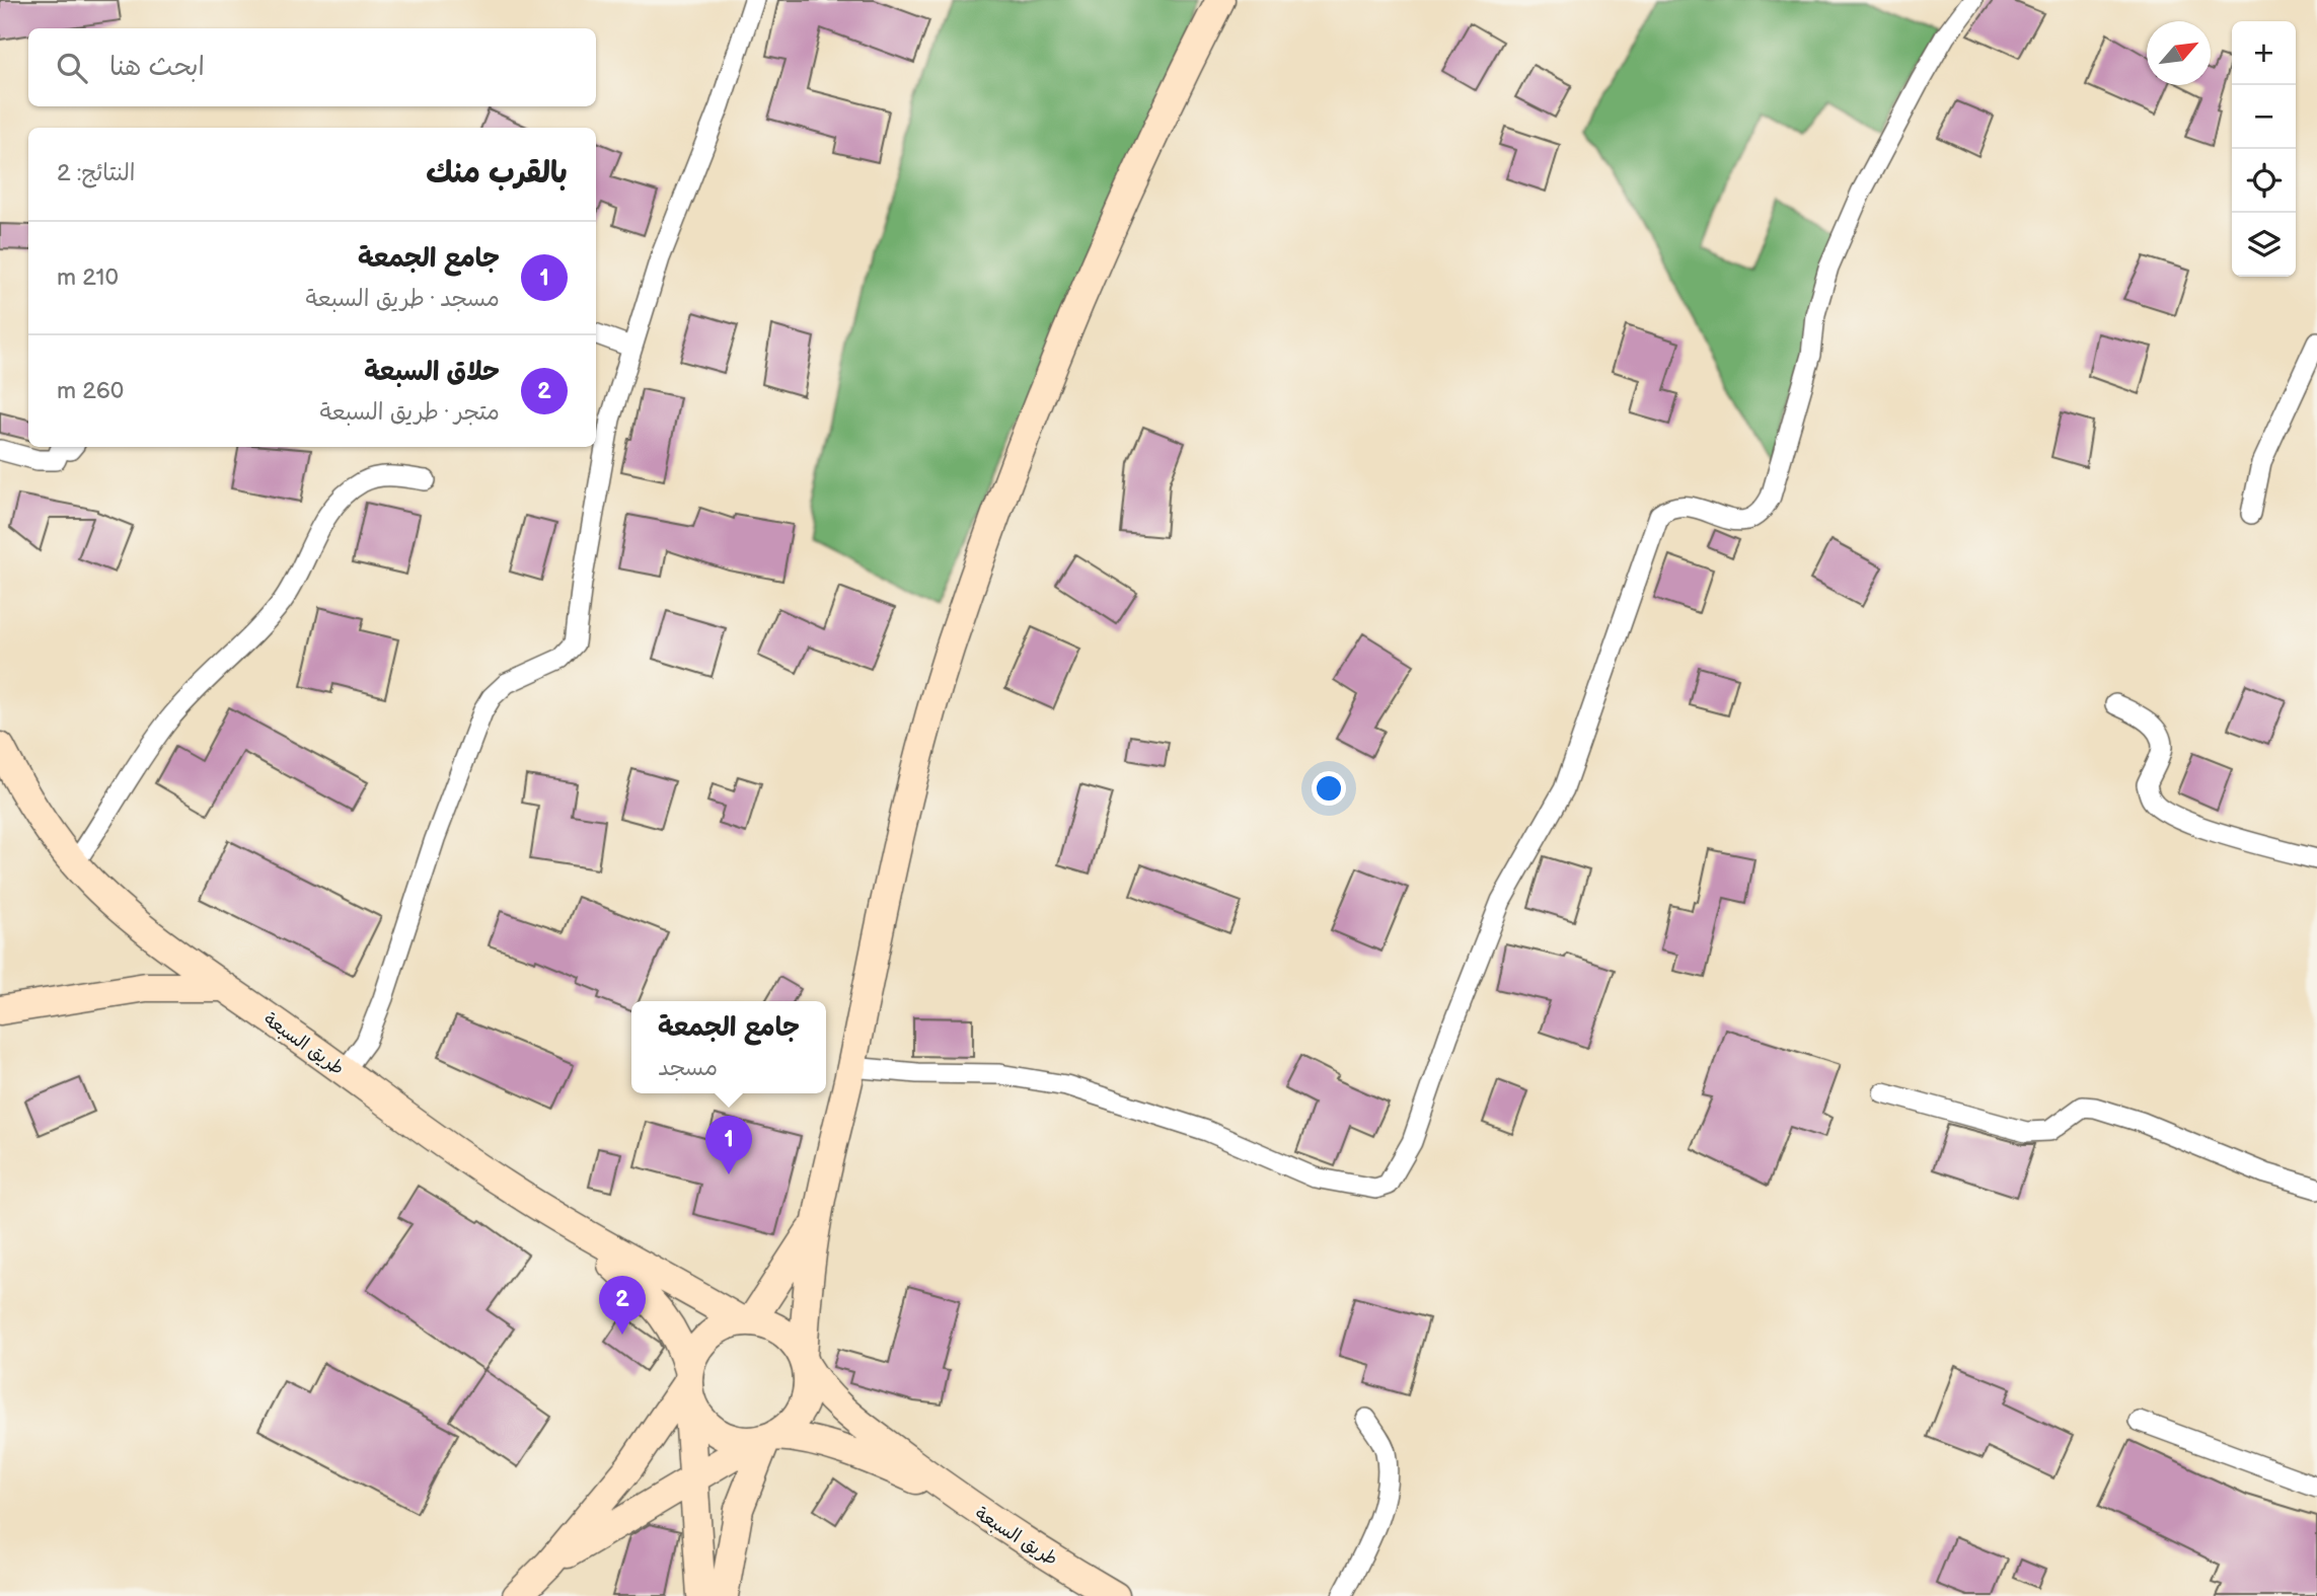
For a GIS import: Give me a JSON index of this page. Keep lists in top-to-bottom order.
{
  "streets": {
    "street": ["طريق السبعة"]
  },
  "north": "top right",
  "page": {
    "map_buttons": ["+", "−"],
    "search": "ابحث هنا",
    "heading": ["بالقرب منك", "النتائج: 2"],
    "list": [
      {
        "mark": "1",
        "name": "جامع الجمعة",
        "note": "مسجد · طريق السبعة",
        "value": "210 m"
      },
      {
        "mark": "2",
        "name": "حلاق السبعة",
        "note": "متجر · طريق السبعة",
        "value": "260 m"
      }
    ],
    "popup": ["جامع الجمعة", "مسجد"],
    "pins": ["1", "2"]
  }
}
